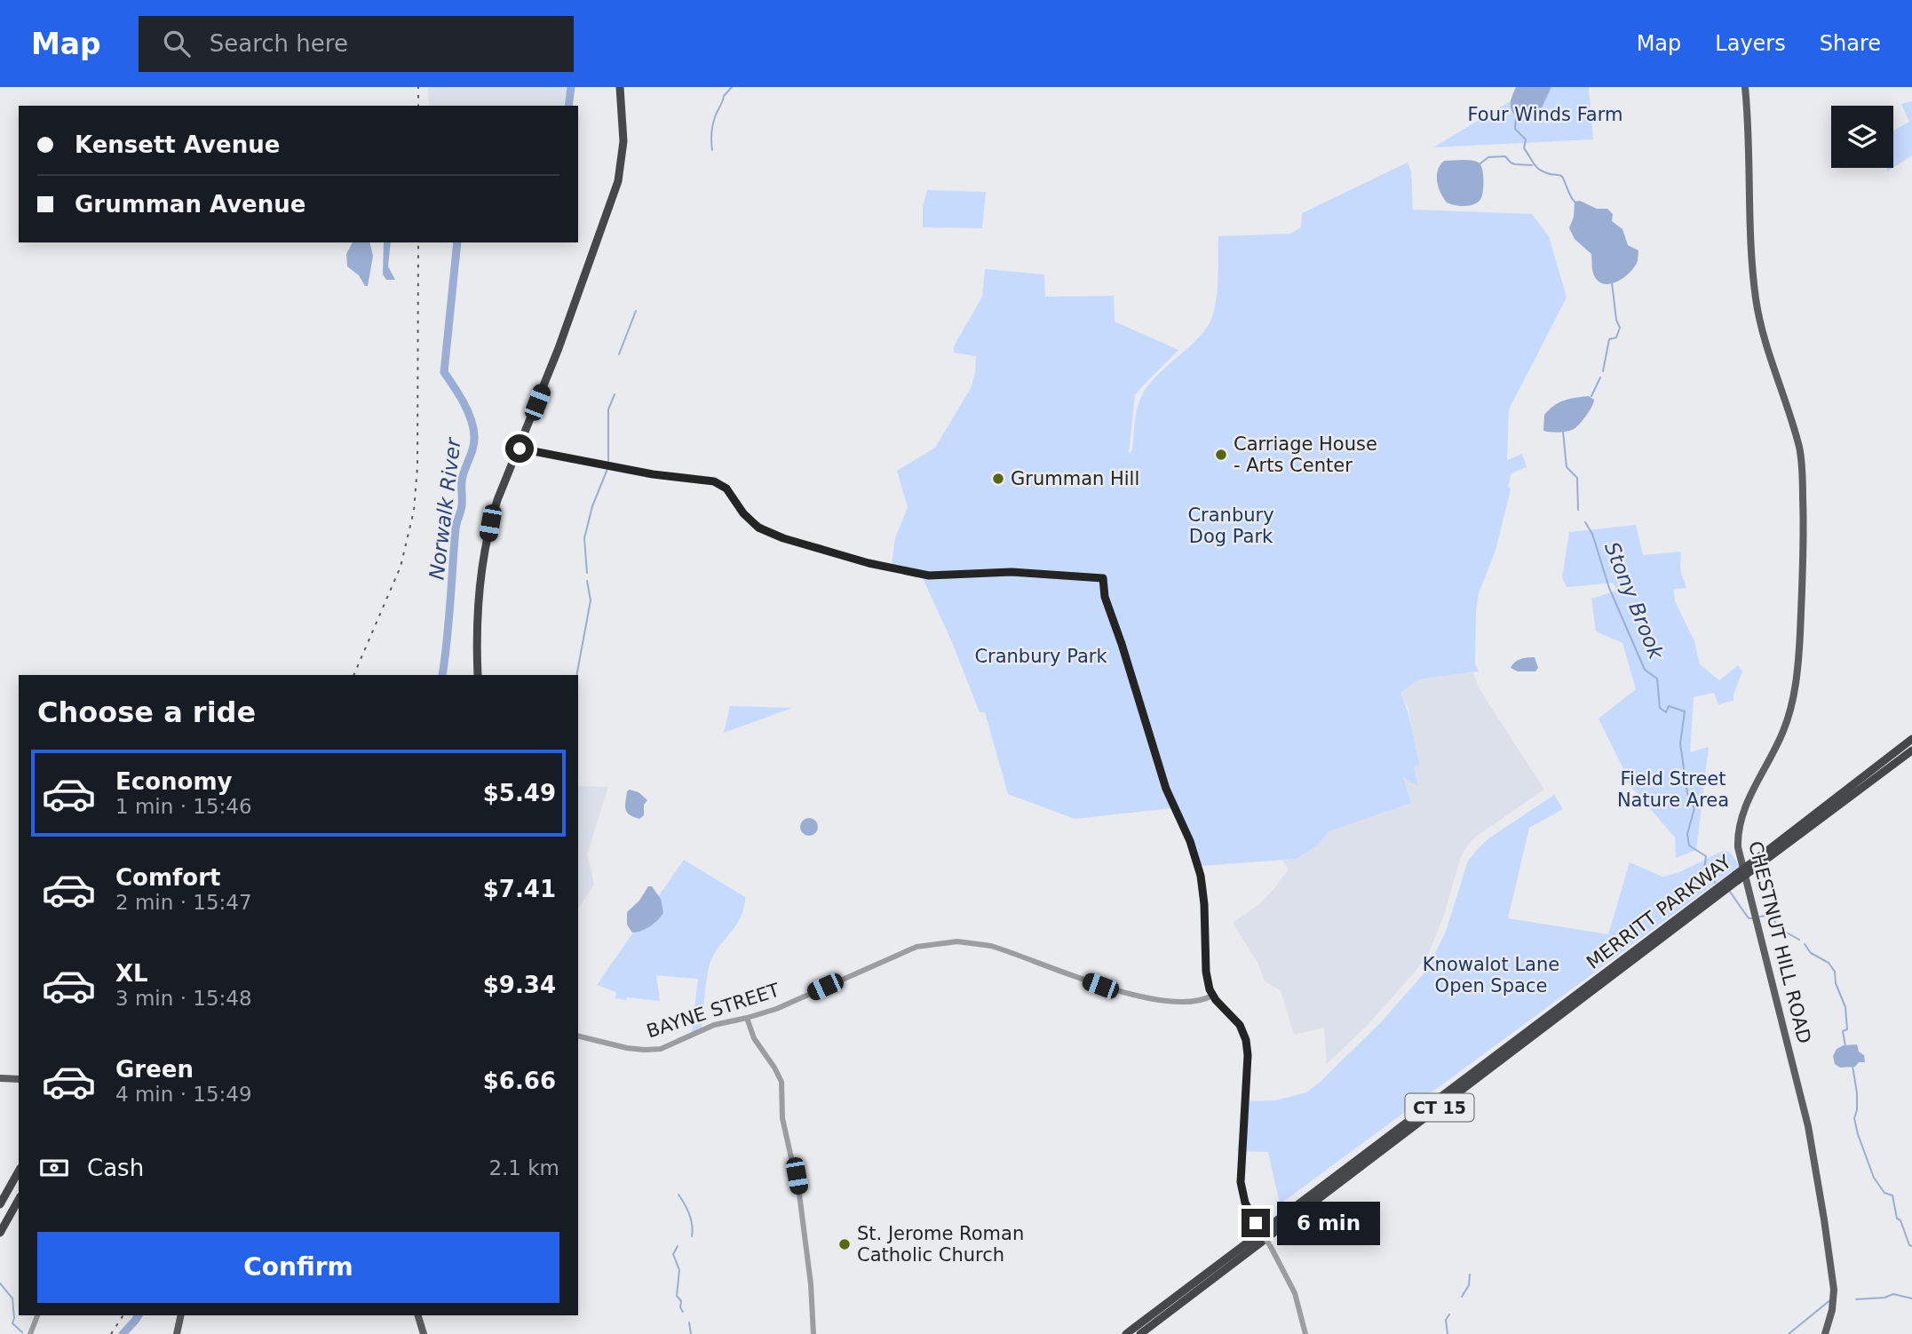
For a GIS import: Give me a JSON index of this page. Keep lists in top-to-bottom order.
{
  "streets": {
    "highway": ["MERRITT PARKWAY", "CT 15"],
    "main road": ["CHESTNUT HILL ROAD"],
    "street": ["BAYNE STREET"]
  },
  "water": ["Norwalk River", "Stony Brook"],
  "parks": [
    "Four Winds Farm",
    "Cranbury Dog Park",
    "Cranbury Park",
    "Field Street Nature Area",
    "Knowalot Lane Open Space"
  ],
  "places": ["Carriage House - Arts Center", "Grumman Hill", "St. Jerome Roman Catholic Church"],
  "page": {
    "header": "Map",
    "search": "Search here",
    "nav": ["Map", "Layers", "Share"],
    "banner": ["Kensett Avenue", "Grumman Avenue"],
    "heading": "Choose a ride",
    "list": [
      {
        "name": "Economy",
        "note": "1 min · 15:46",
        "value": "$5.49"
      },
      {
        "name": "Comfort",
        "note": "2 min · 15:47",
        "value": "$7.41"
      },
      {
        "name": "XL",
        "note": "3 min · 15:48",
        "value": "$9.34"
      },
      {
        "name": "Green",
        "note": "4 min · 15:49",
        "value": "$6.66"
      }
    ],
    "pay": ["Cash", "2.1 km"],
    "bubble": "6 min",
    "buttons": "Confirm"
  }
}
